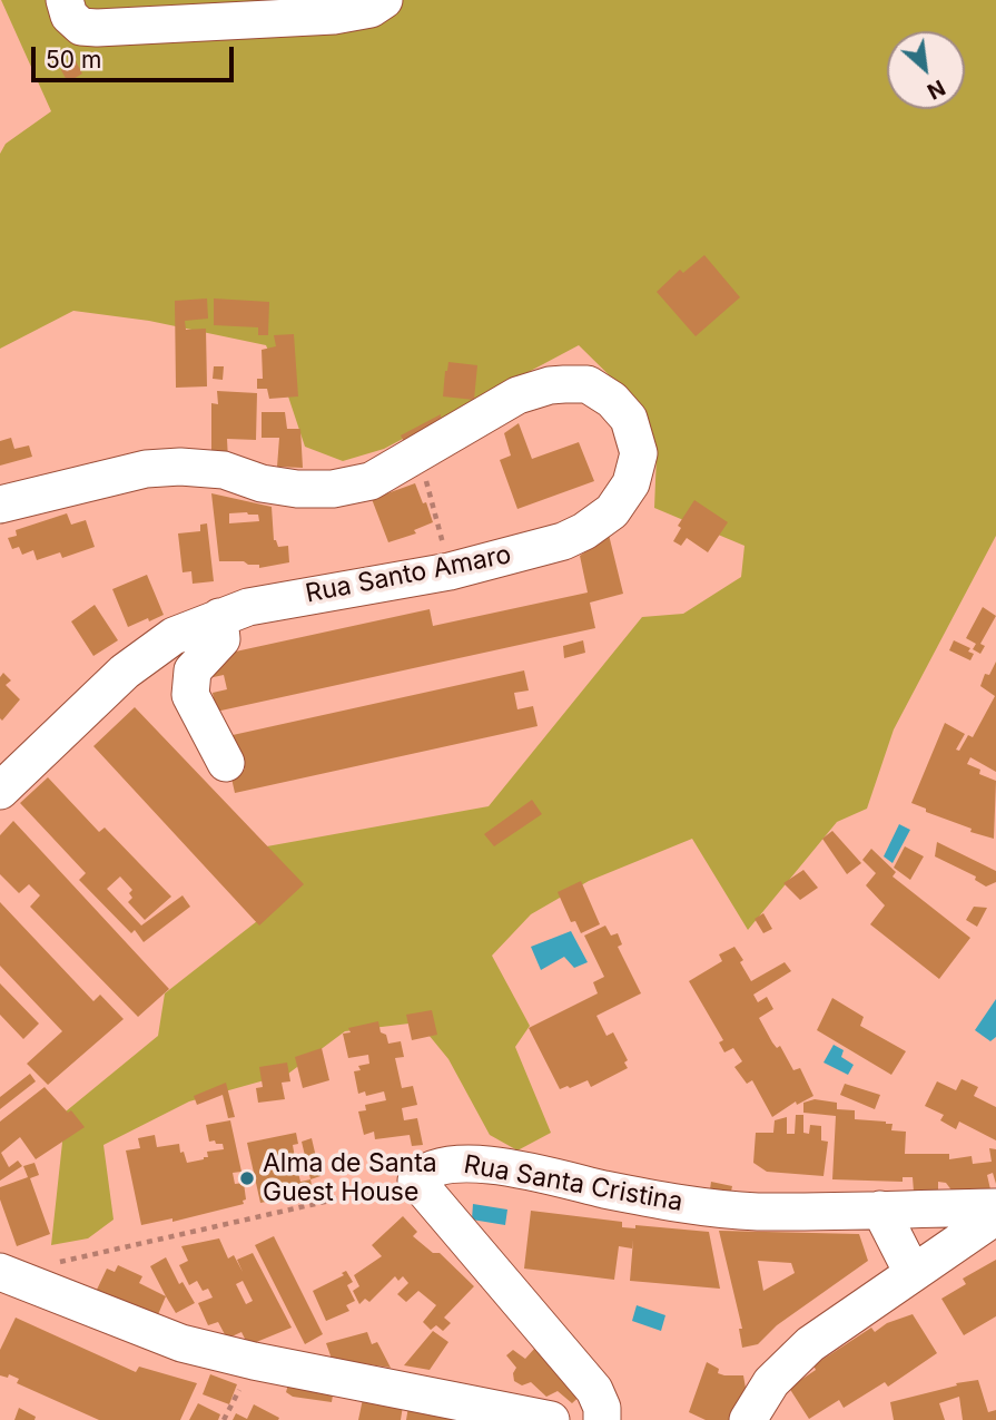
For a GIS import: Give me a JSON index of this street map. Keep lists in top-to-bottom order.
{
  "streets": {
    "street": ["Rua Santo Amaro", "Rua Santa Cristina"]
  },
  "places": ["Alma de Santa Guest House"],
  "scale_bar": "50 m",
  "north": "bottom right"
}
